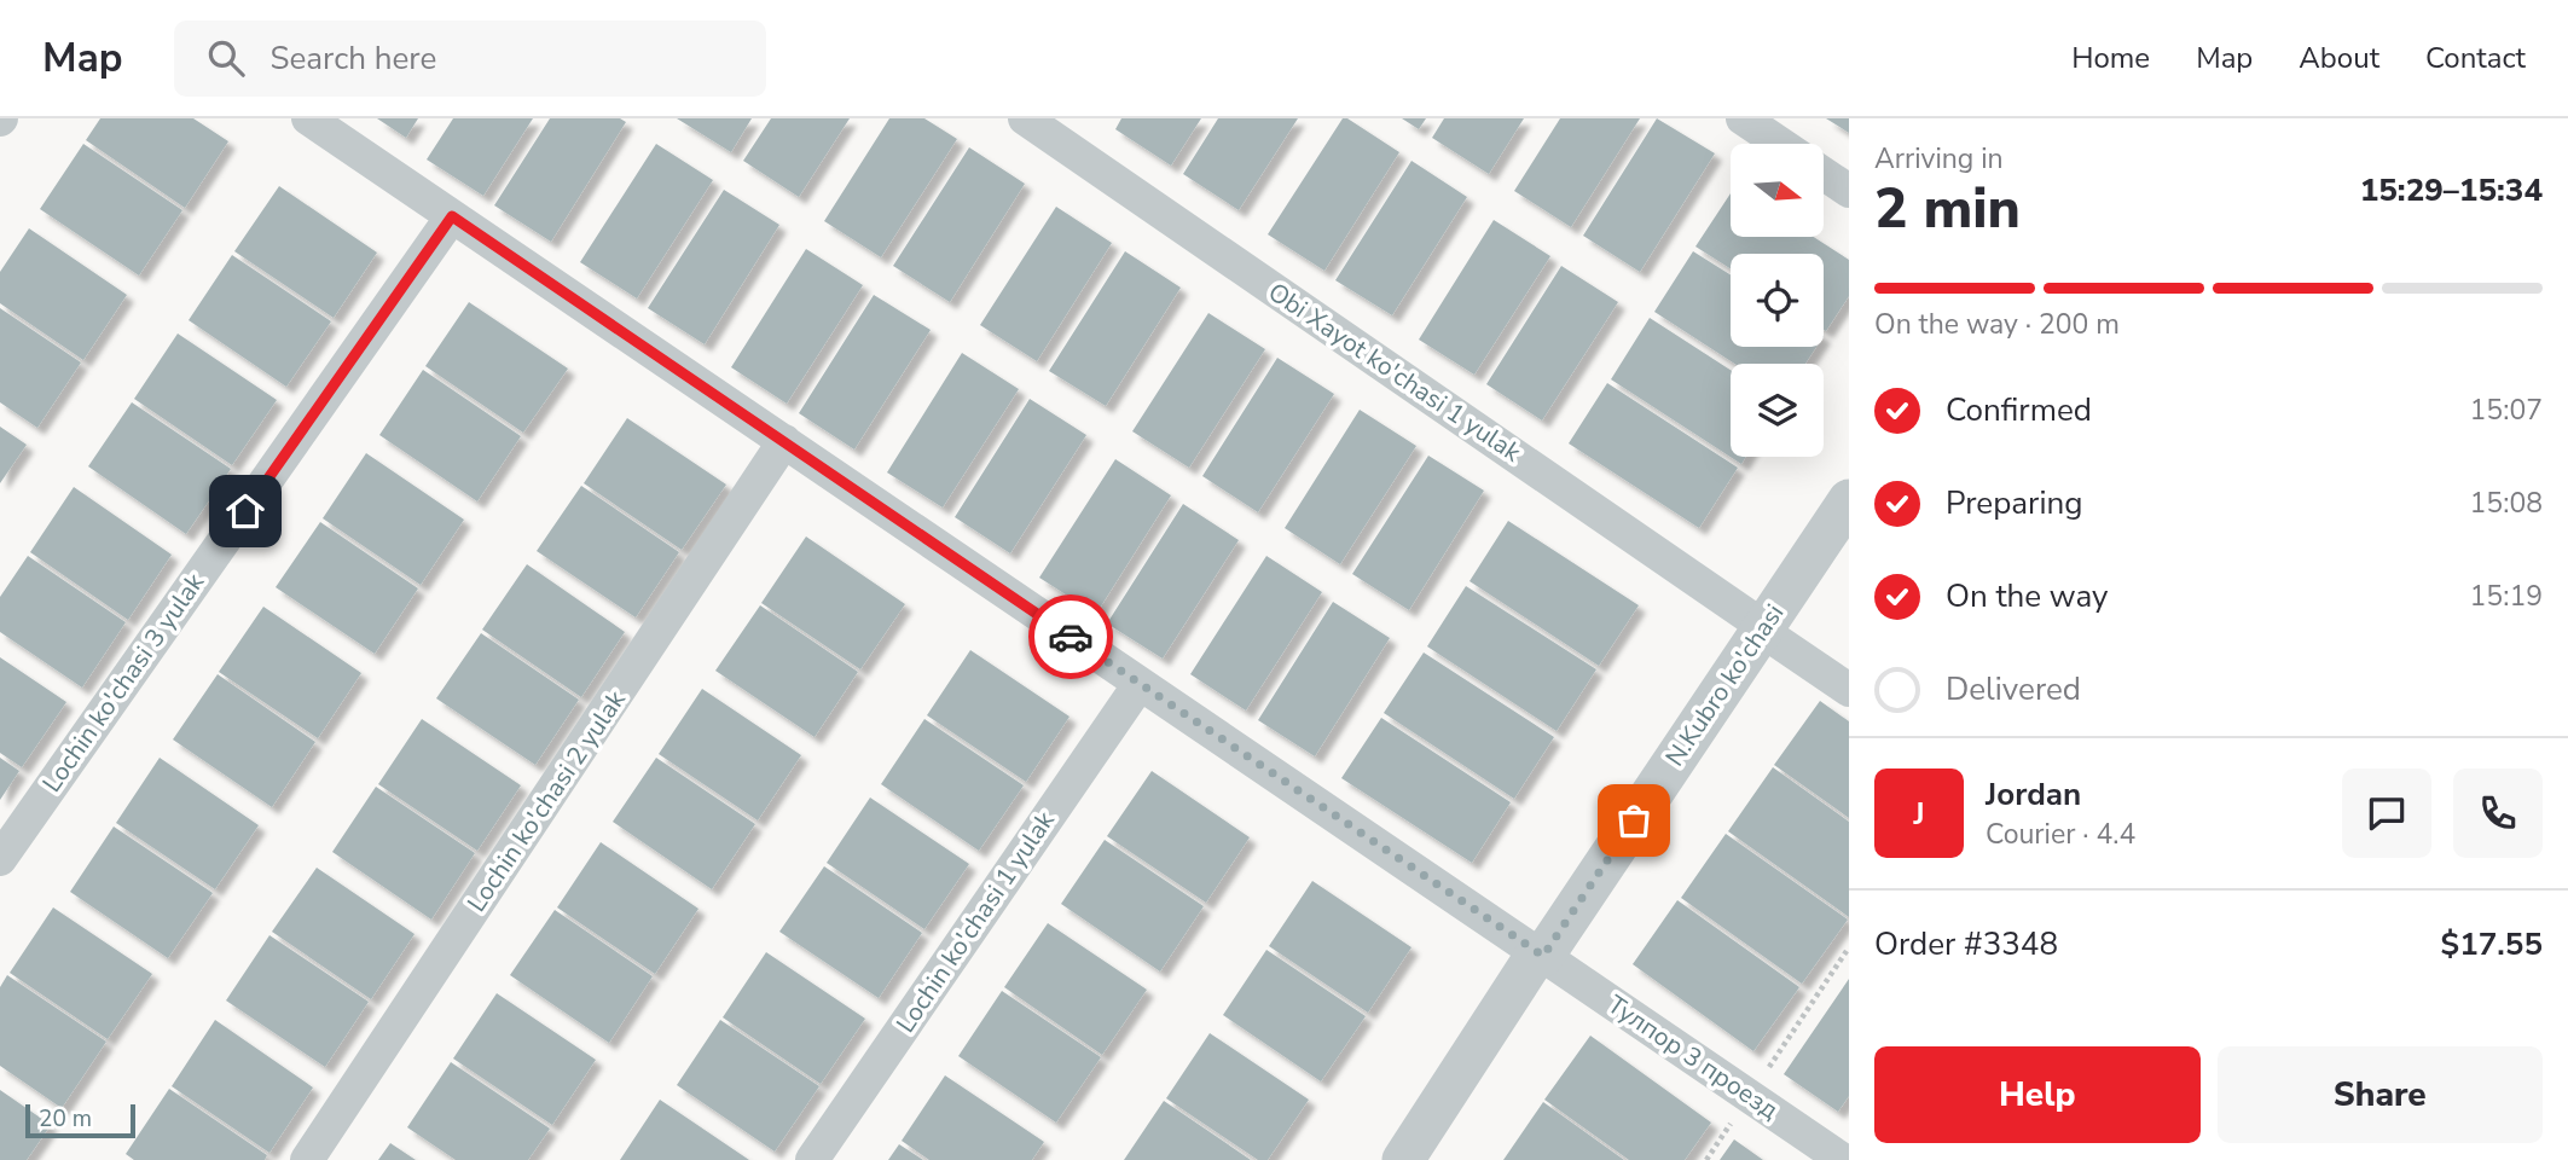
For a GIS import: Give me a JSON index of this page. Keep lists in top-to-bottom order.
{
  "streets": {
    "street": [
      "Obi Xayot ko'chasi 1 yulak",
      "Lochin ko'chasi 3 yulak",
      "N.Kubro ko'chasi",
      "Lochin ko'chasi 2 yulak",
      "Lochin ko'chasi 1 yulak",
      "Тулпор 3 проезд"
    ]
  },
  "crossings": [
    ["Obi Xayot ko'chasi 1 yulak", "N.Kubro ko'chasi"],
    ["Lochin ko'chasi 3 yulak", "Тулпор 3 проезд"],
    ["N.Kubro ko'chasi", "Тулпор 3 проезд"],
    ["Lochin ko'chasi 2 yulak", "Тулпор 3 проезд"],
    ["Lochin ko'chasi 1 yulak", "Тулпор 3 проезд"]
  ],
  "scale_bar": "20 m",
  "north": "right",
  "page": {
    "header": "Map",
    "search": "Search here",
    "nav": [
      "Home",
      "Map",
      "About",
      "Contact"
    ],
    "heading": ["2 min", "Arriving in", "15:29–15:34"],
    "panel": [
      "Jordan",
      "Courier · 4.4",
      "Order #3348",
      "$17.55"
    ],
    "bar": "On the way · 200 m",
    "list": [
      ["Confirmed", "15:07"],
      ["Preparing", "15:08"],
      ["On the way", "15:19"],
      "Delivered"
    ],
    "round": "J",
    "buttons": ["Help", "Share"],
    "scale": "20 m"
  }
}
